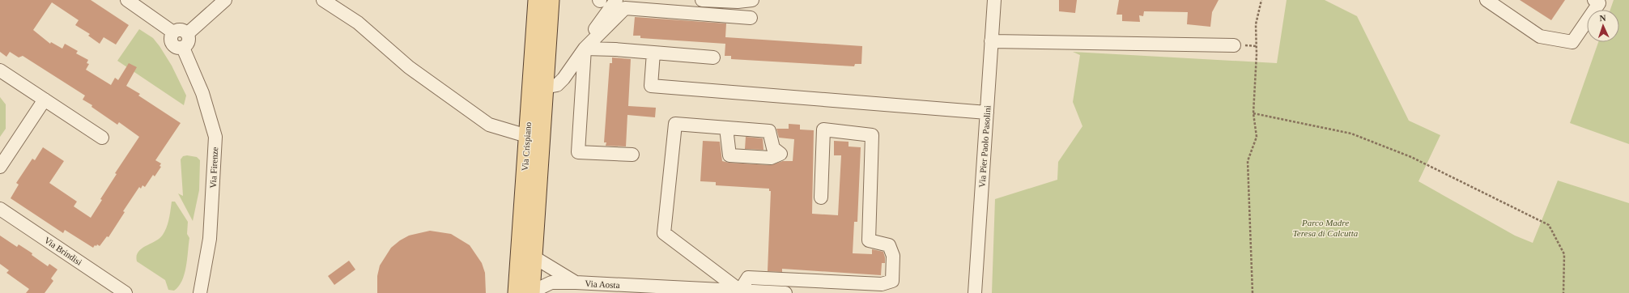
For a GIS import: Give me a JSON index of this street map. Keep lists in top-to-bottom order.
{
  "streets": {
    "main road": ["Via Crispiano"],
    "street": [
      "Via Pier Paolo Pasolini",
      "Via Firenze",
      "Via Brindisi",
      "Via Aosta"
    ]
  },
  "crossings": [
    ["Via Crispiano", "Via Aosta"]
  ],
  "parks": ["Parco Madre Teresa di Calcutta"],
  "north": "top"
}
